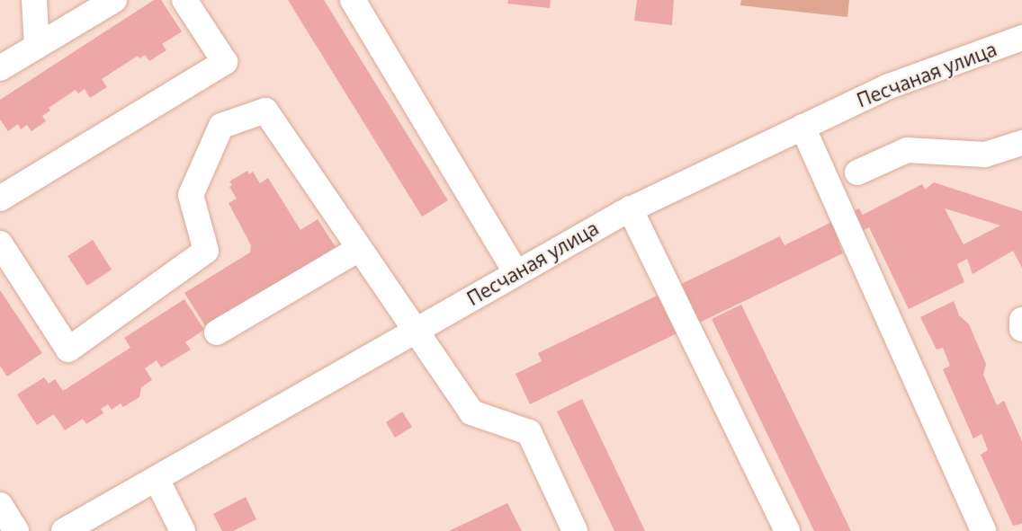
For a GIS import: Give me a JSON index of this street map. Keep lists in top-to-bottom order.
{
  "streets": {
    "street": ["Песчаная улица"]
  }
}
